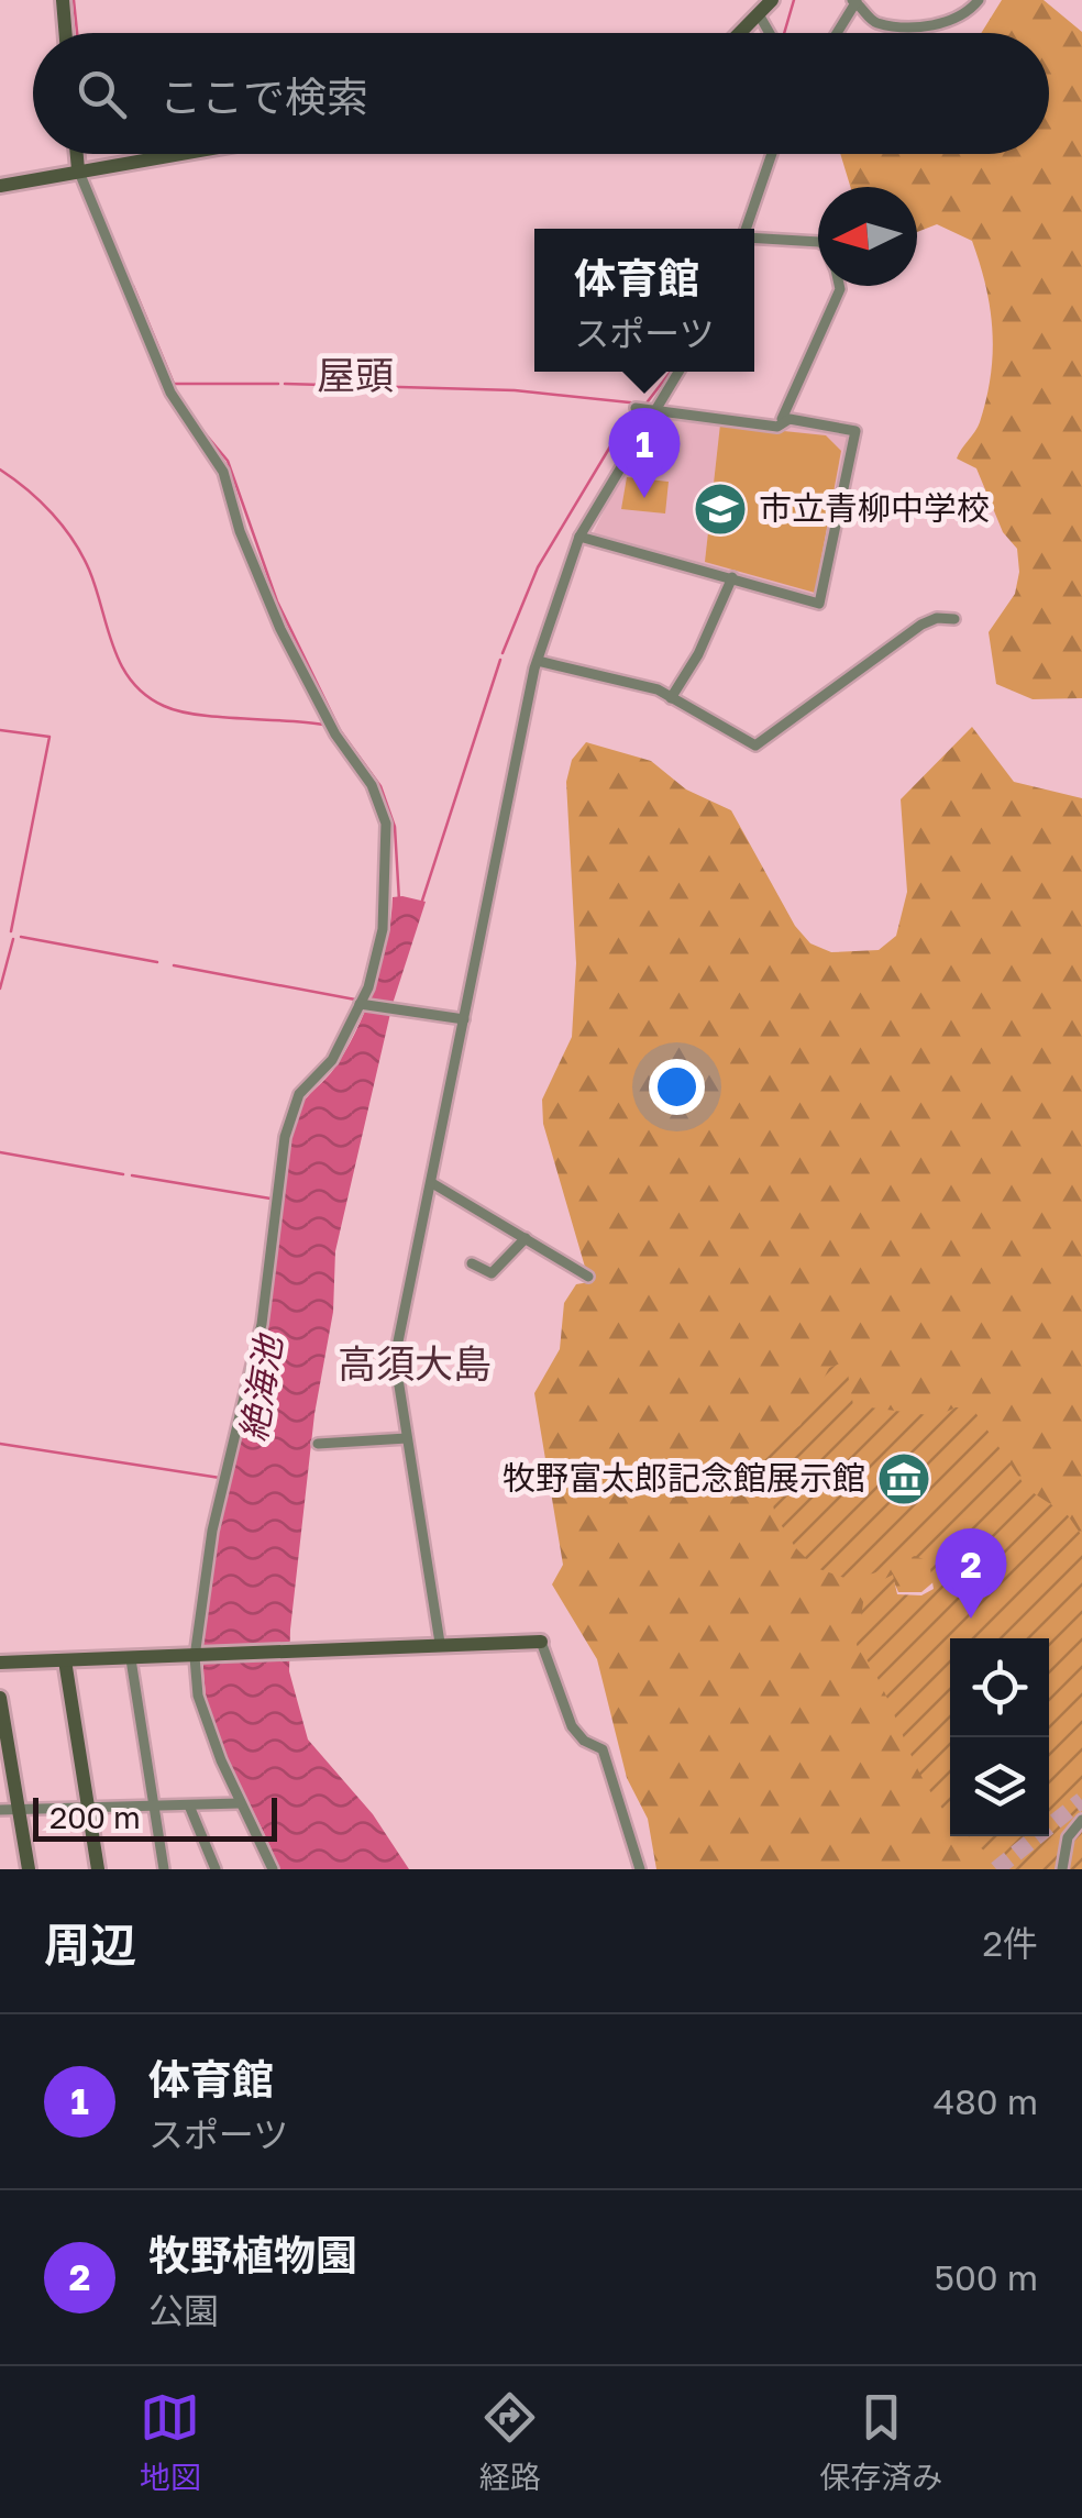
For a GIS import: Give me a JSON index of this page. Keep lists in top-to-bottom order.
{
  "districts": ["屋頭", "高須大島"],
  "water": ["絶海池"],
  "places": {
    "school or university": ["市立青柳中学校"],
    "museum": ["牧野富太郎記念館展示館"]
  },
  "scale_bar": "200 m",
  "north": "left",
  "page": {
    "search": "ここで検索",
    "popup": ["体育館", "スポーツ"],
    "pins": ["1", "2"],
    "scale": "200 m",
    "heading": ["周辺", "2件"],
    "list": [
      {
        "mark": "1",
        "name": "体育館",
        "note": "スポーツ",
        "value": "480 m"
      },
      {
        "mark": "2",
        "name": "牧野植物園",
        "note": "公園",
        "value": "500 m"
      }
    ],
    "nav": ["地図", "経路", "保存済み"]
  }
}
